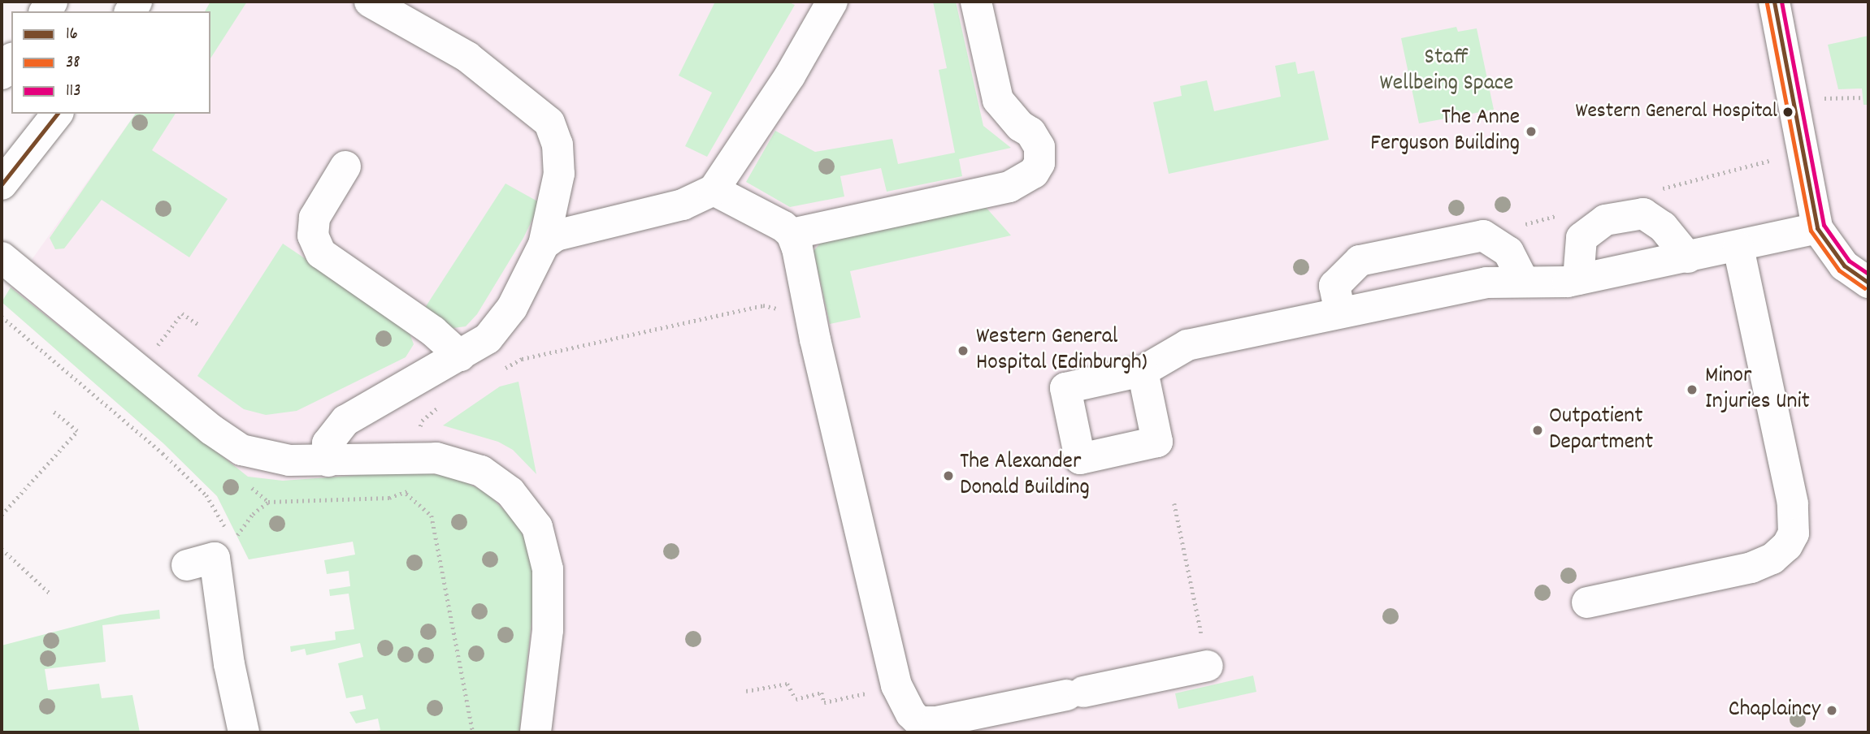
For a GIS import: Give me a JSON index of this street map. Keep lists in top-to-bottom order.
{
  "parks": ["Staff Wellbeing Space"],
  "places": [
    "Western General Hospital",
    "The Anne Ferguson Building",
    "Western General Hospital (Edinburgh)",
    "Minor Injuries Unit",
    "Outpatient Department",
    "The Alexander Donald Building",
    "Chaplaincy"
  ],
  "lines": ["transit line 16", "transit line 113", "transit line 38"],
  "legend": ["16", "38", "113"]
}
